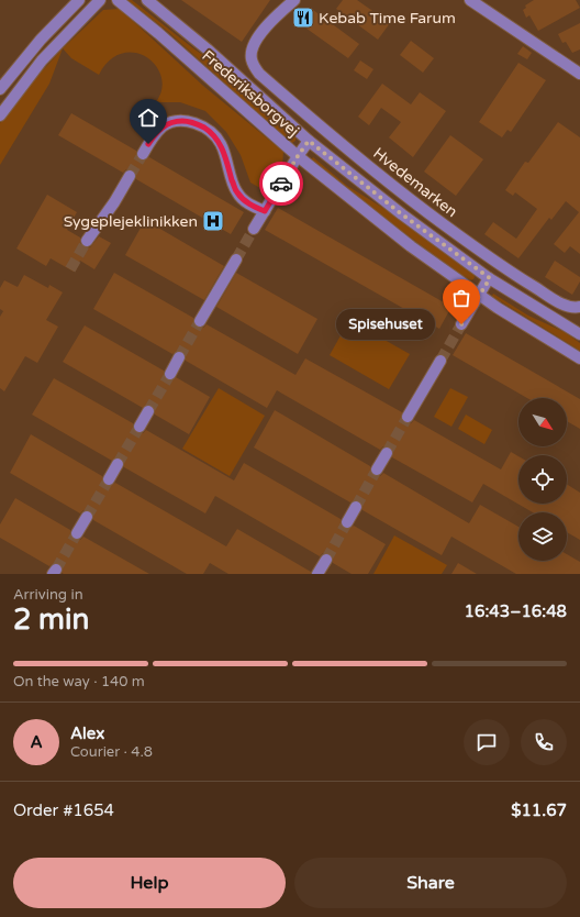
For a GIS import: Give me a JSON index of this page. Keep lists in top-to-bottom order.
{
  "streets": {
    "street": ["Frederiksborgvej", "Hvedemarken"]
  },
  "places": {
    "restaurant": ["Kebab Time Farum"],
    "hospital": ["Sygeplejeklinikken"],
    "other": ["Spisehuset"]
  },
  "north": "bottom right",
  "page": {
    "bubble": "Spisehuset",
    "heading": ["2 min", "Arriving in", "16:43–16:48"],
    "panel": [
      "Alex",
      "Courier · 4.8",
      "Order #1654",
      "$11.67"
    ],
    "bar": "On the way · 140 m",
    "round": "A",
    "buttons": ["Help", "Share"]
  }
}
